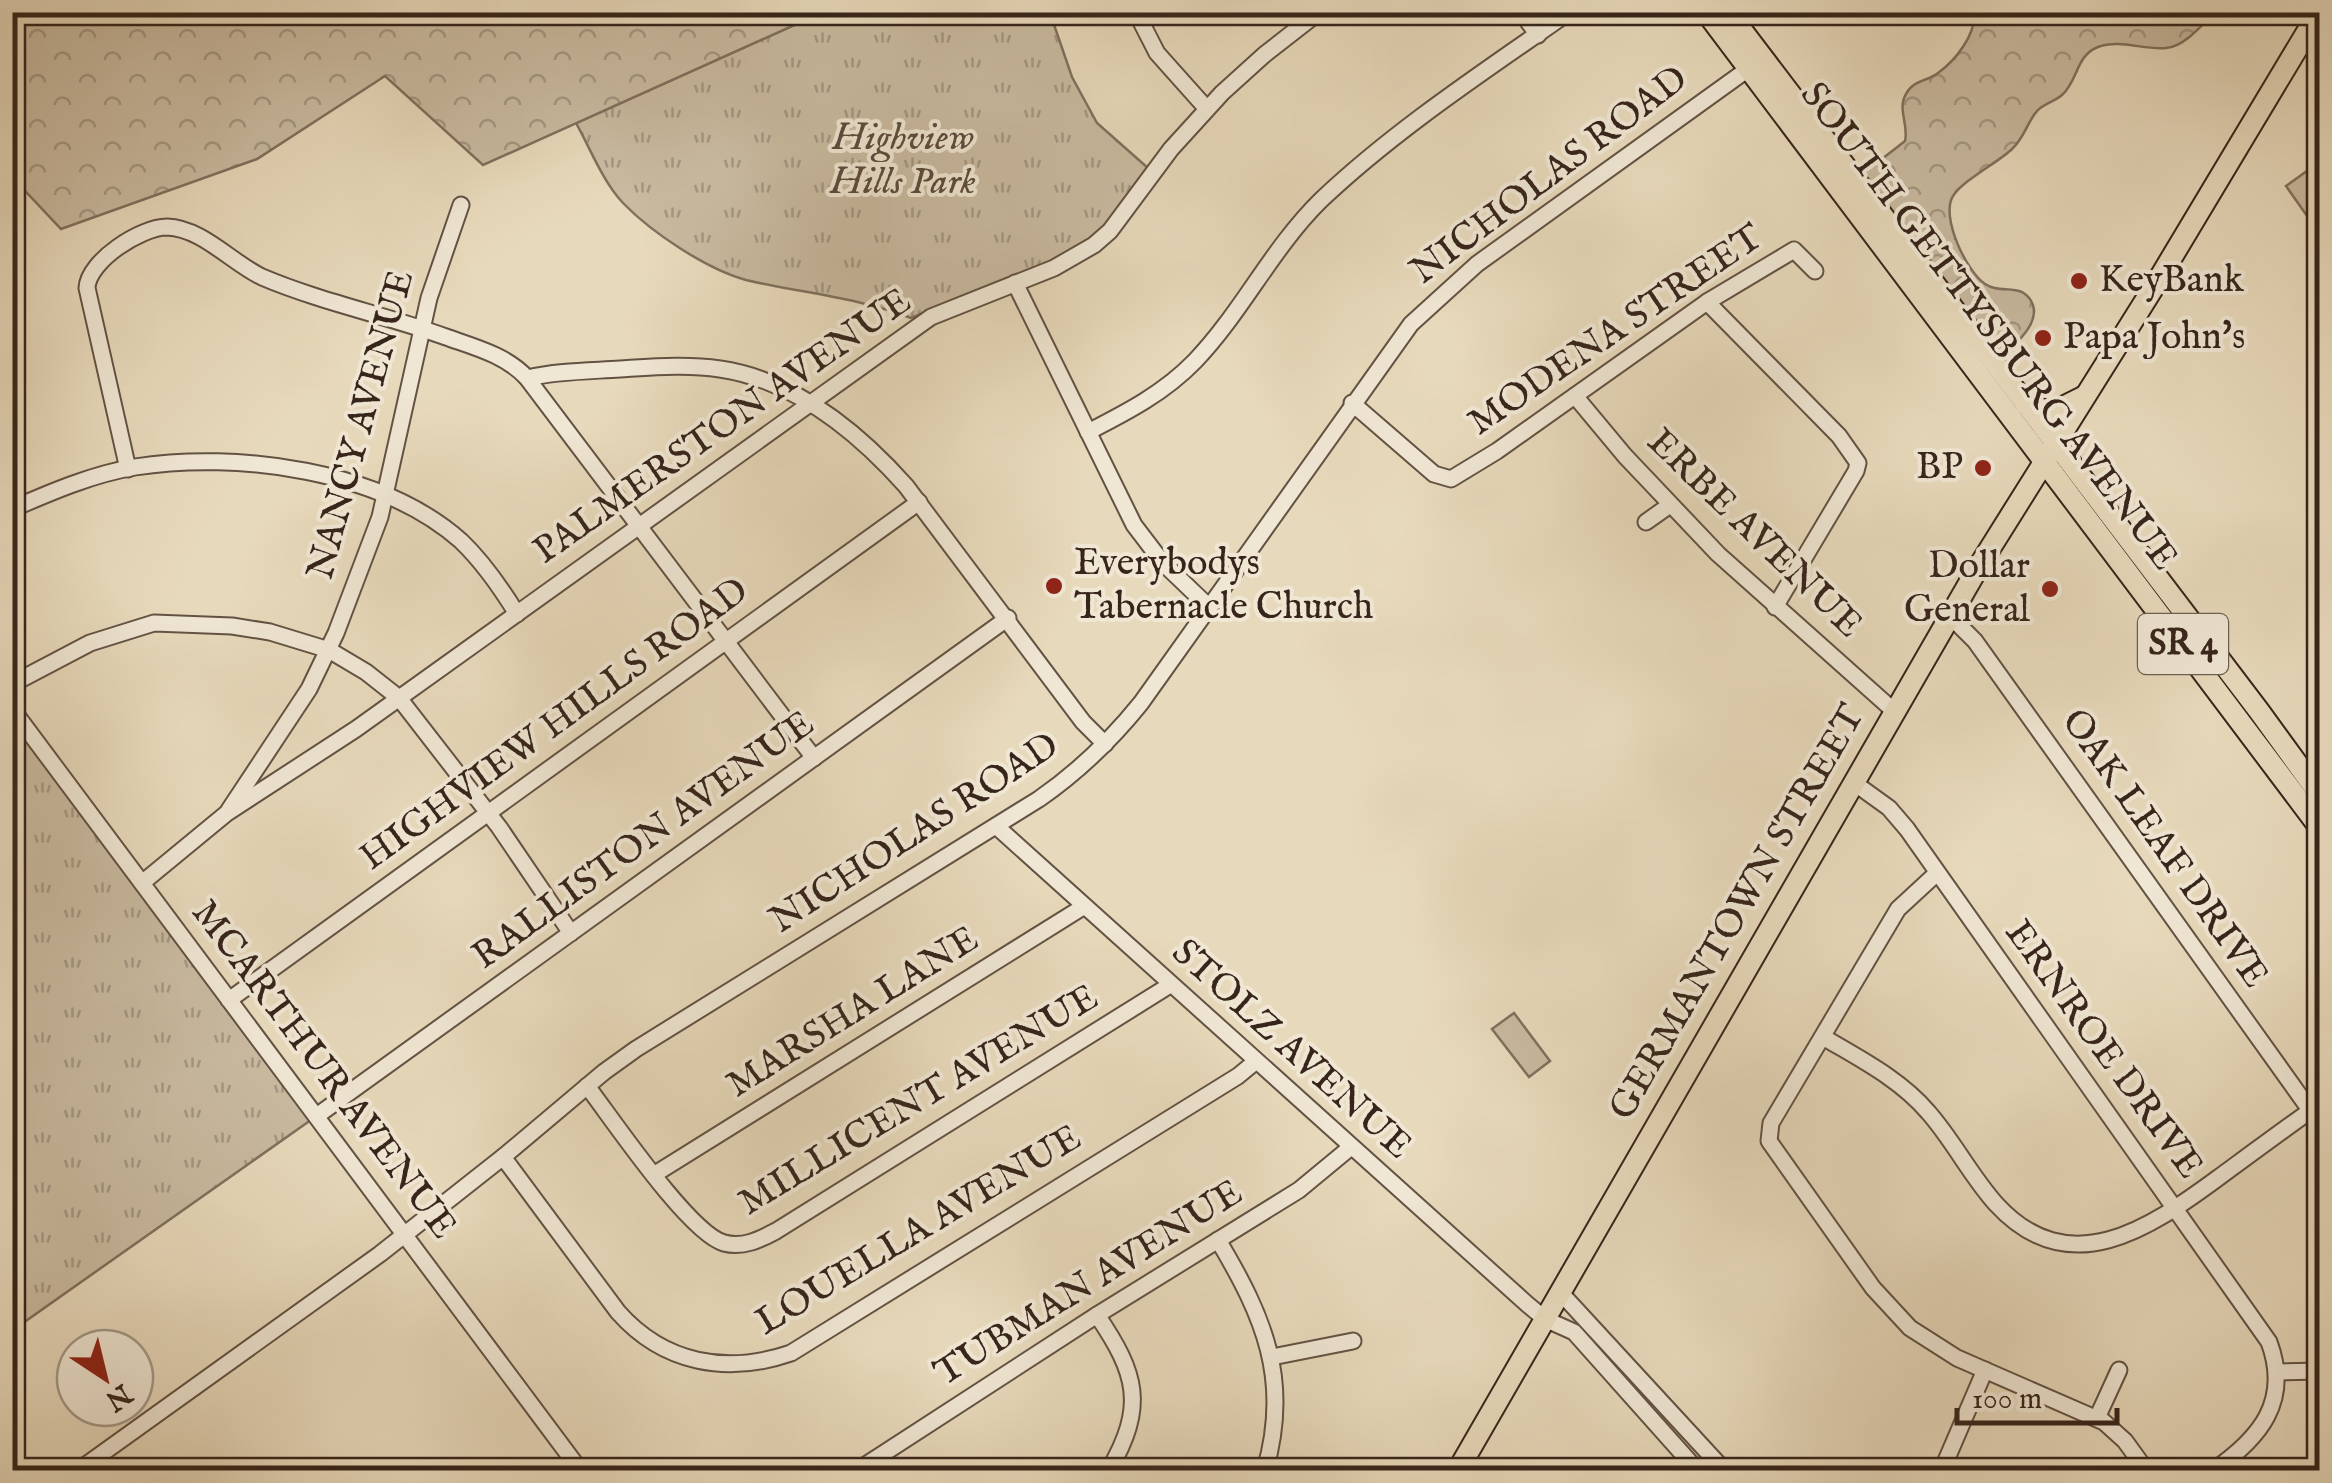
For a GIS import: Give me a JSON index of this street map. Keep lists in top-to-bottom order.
{
  "streets": {
    "main road": ["SOUTH GETTYSBURG AVENUE", "SR 4", "GERMANTOWN STREET"],
    "street": [
      "NICHOLAS ROAD",
      "MODENA STREET",
      "NANCY AVENUE",
      "PALMERSTON AVENUE",
      "ERBE AVENUE",
      "HIGHVIEW HILLS ROAD",
      "RALLISTON AVENUE",
      "OAK LEAF DRIVE",
      "MARSHA LANE",
      "STOLZ AVENUE",
      "ERNROE DRIVE",
      "MCARTHUR AVENUE",
      "MILLICENT AVENUE",
      "LOUELLA AVENUE",
      "TUBMAN AVENUE"
    ]
  },
  "crossings": [
    ["NICHOLAS ROAD", "SOUTH GETTYSBURG AVENUE"],
    ["NICHOLAS ROAD", "MODENA STREET"],
    ["NICHOLAS ROAD", "STOLZ AVENUE"],
    ["NICHOLAS ROAD", "MCARTHUR AVENUE"],
    ["NICHOLAS ROAD", "MILLICENT AVENUE"],
    ["NICHOLAS ROAD", "LOUELLA AVENUE"],
    ["SOUTH GETTYSBURG AVENUE", "GERMANTOWN STREET"],
    ["MODENA STREET", "ERBE AVENUE"],
    ["NANCY AVENUE", "PALMERSTON AVENUE"],
    ["PALMERSTON AVENUE", "MCARTHUR AVENUE"],
    ["ERBE AVENUE", "GERMANTOWN STREET"],
    ["HIGHVIEW HILLS ROAD", "MCARTHUR AVENUE"],
    ["RALLISTON AVENUE", "MCARTHUR AVENUE"],
    ["OAK LEAF DRIVE", "GERMANTOWN STREET"],
    ["GERMANTOWN STREET", "STOLZ AVENUE"],
    ["GERMANTOWN STREET", "ERNROE DRIVE"],
    ["MARSHA LANE", "STOLZ AVENUE"],
    ["MARSHA LANE", "MILLICENT AVENUE"],
    ["STOLZ AVENUE", "MILLICENT AVENUE"],
    ["STOLZ AVENUE", "LOUELLA AVENUE"],
    ["STOLZ AVENUE", "TUBMAN AVENUE"]
  ],
  "parks": ["Highview Hills Park"],
  "places": [
    "KeyBank",
    "Papa John's",
    "BP",
    "Everybodys Tabernacle Church",
    "Dollar General"
  ],
  "scale_bar": "100 m",
  "north": "bottom right"
}
